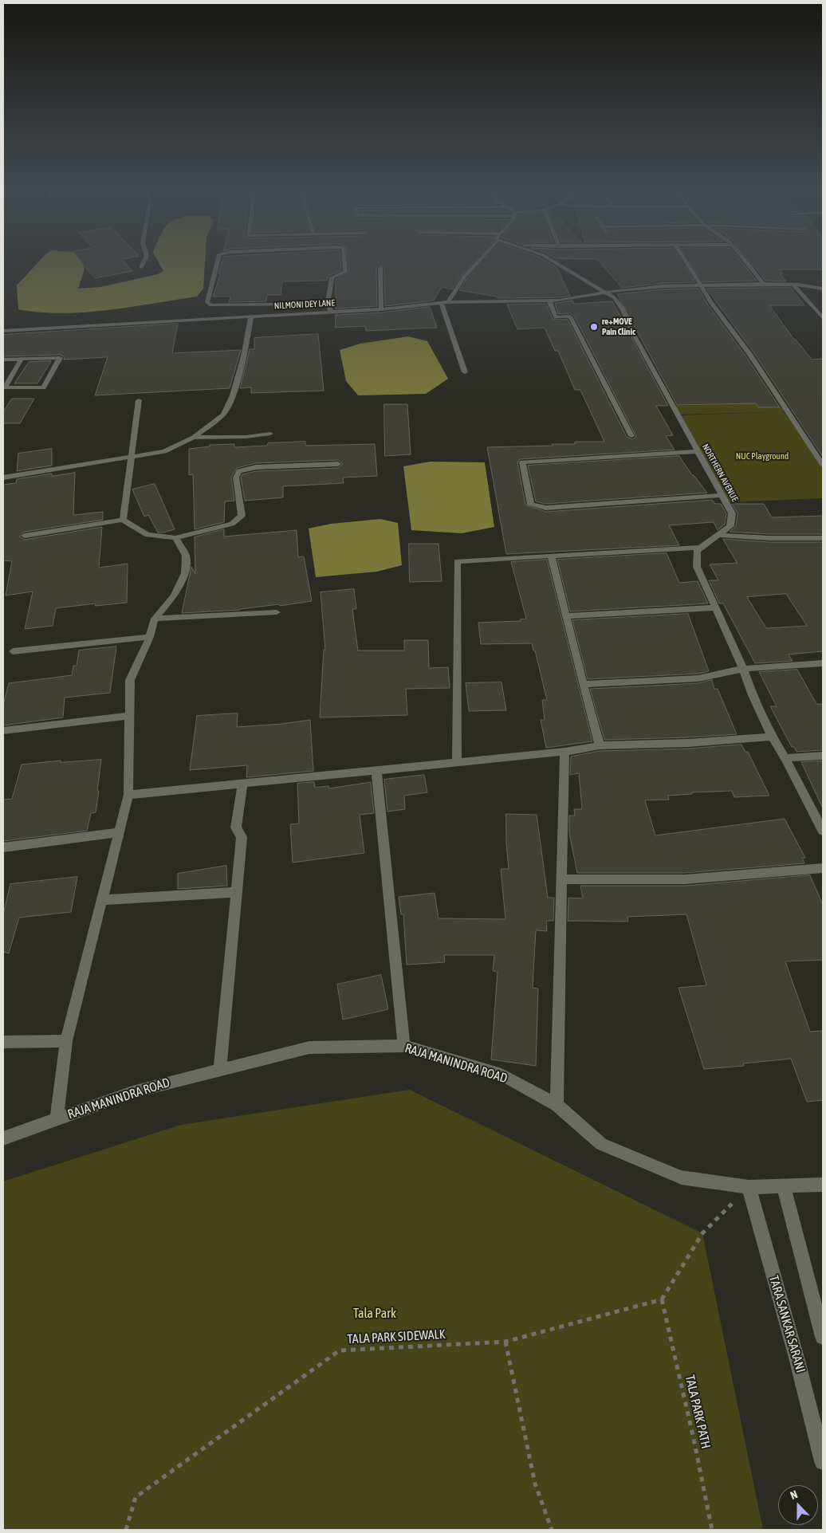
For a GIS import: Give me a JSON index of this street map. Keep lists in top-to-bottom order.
{
  "streets": {
    "street": [
      "NILMONI DEY LANE",
      "NORTHERN AVENUE",
      "RAJA MANINDRA ROAD",
      "TARA SANKAR SARANI"
    ],
    "path": ["TALA PARK SIDEWALK", "TALA PARK PATH"]
  },
  "crossings": [
    ["NILMONI DEY LANE", "NORTHERN AVENUE"],
    ["RAJA MANINDRA ROAD", "TARA SANKAR SARANI"],
    ["TALA PARK SIDEWALK", "TALA PARK PATH"]
  ],
  "parks": ["NUC Playground", "Tala Park"],
  "places": ["re+MOVE Pain Clinic"],
  "north": "top"
}
